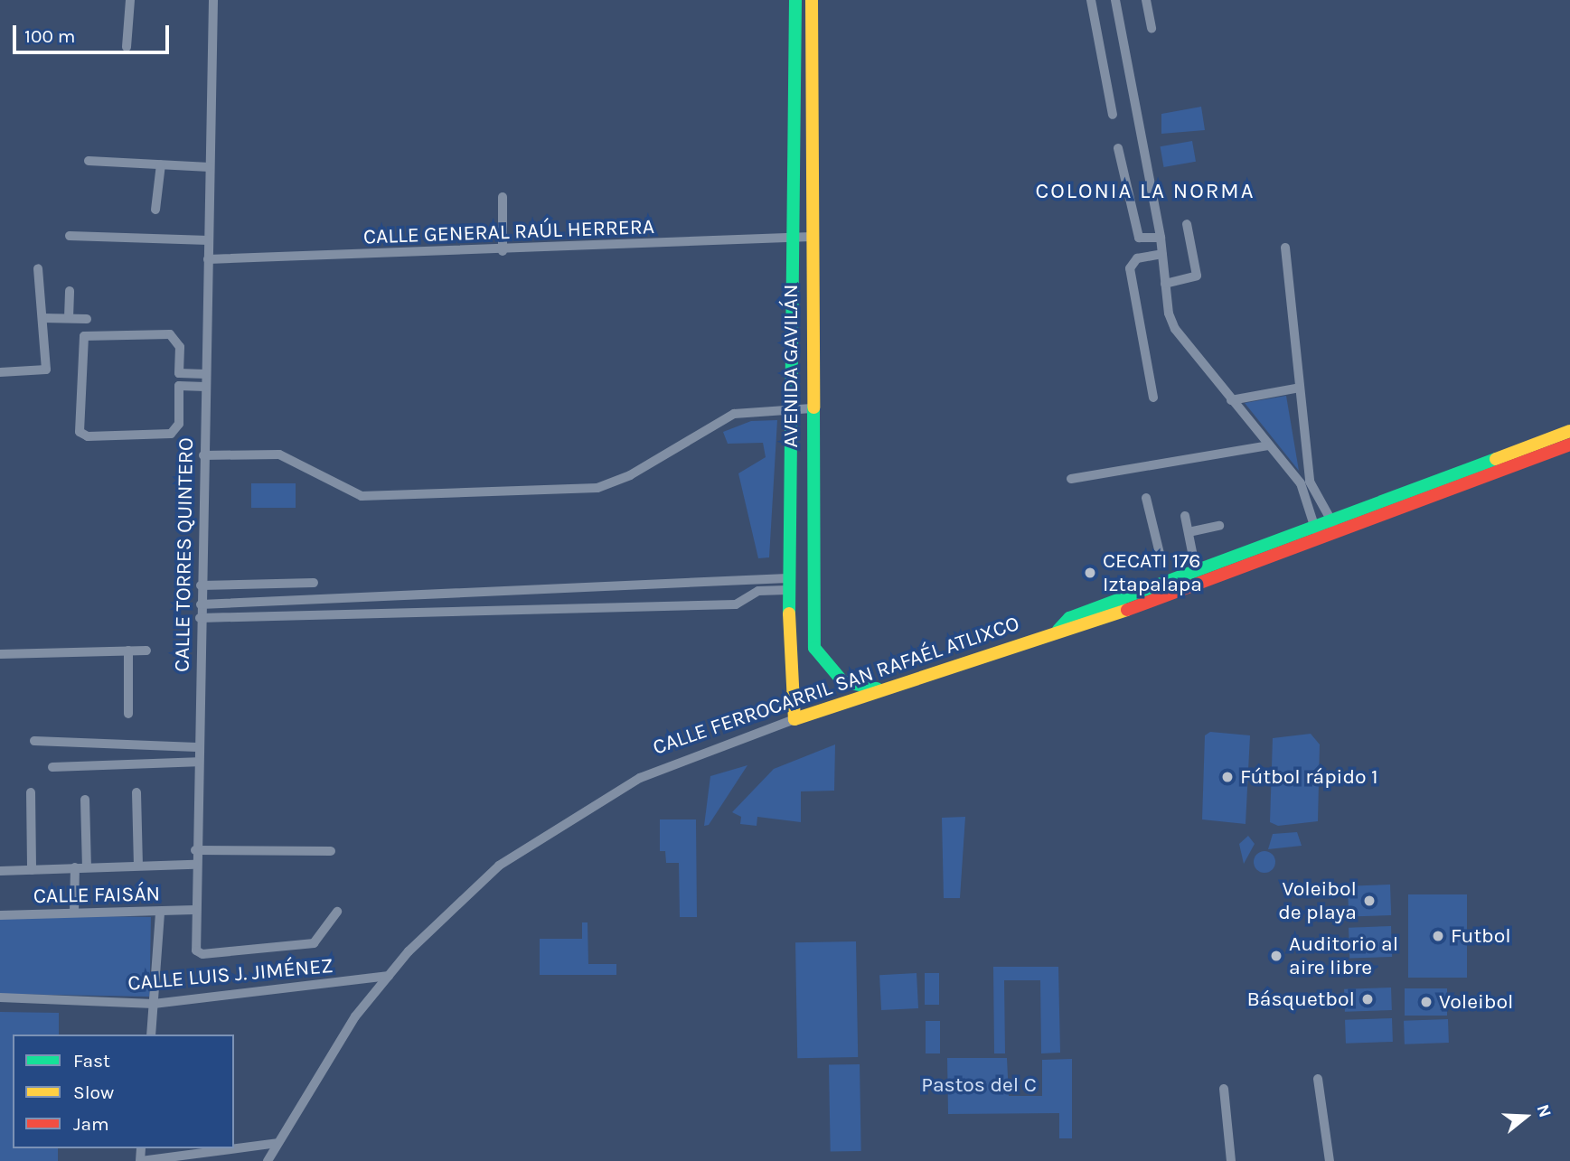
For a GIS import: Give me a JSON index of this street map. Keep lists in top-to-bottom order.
{
  "streets": {
    "main road": ["AVENIDA GAVILÁN", "CALLE FERROCARRIL SAN RAFAÉL ATLIXCO"],
    "street": [
      "CALLE GENERAL RAÚL HERRERA",
      "CALLE TORRES QUINTERO",
      "CALLE FAISÁN",
      "CALLE LUIS J. JIMÉNEZ"
    ]
  },
  "crossings": [
    ["CALLE GENERAL RAÚL HERRERA", "AVENIDA GAVILÁN"],
    ["CALLE GENERAL RAÚL HERRERA", "CALLE TORRES QUINTERO"],
    ["AVENIDA GAVILÁN", "CALLE FERROCARRIL SAN RAFAÉL ATLIXCO"],
    ["CALLE TORRES QUINTERO", "CALLE FAISÁN"],
    ["CALLE FERROCARRIL SAN RAFAÉL ATLIXCO", "CALLE LUIS J. JIMÉNEZ"]
  ],
  "districts": ["COLONIA LA NORMA"],
  "parks": ["Pastos del C"],
  "places": [
    "CECATI 176 Iztapalapa",
    "Fútbol rápido 1",
    "Voleibol de playa",
    "Futbol",
    "Auditorio al aire libre",
    "Básquetbol",
    "Voleibol"
  ],
  "legend": ["Fast", "Slow", "Jam"],
  "scale_bar": "100 m",
  "north": "right"
}
